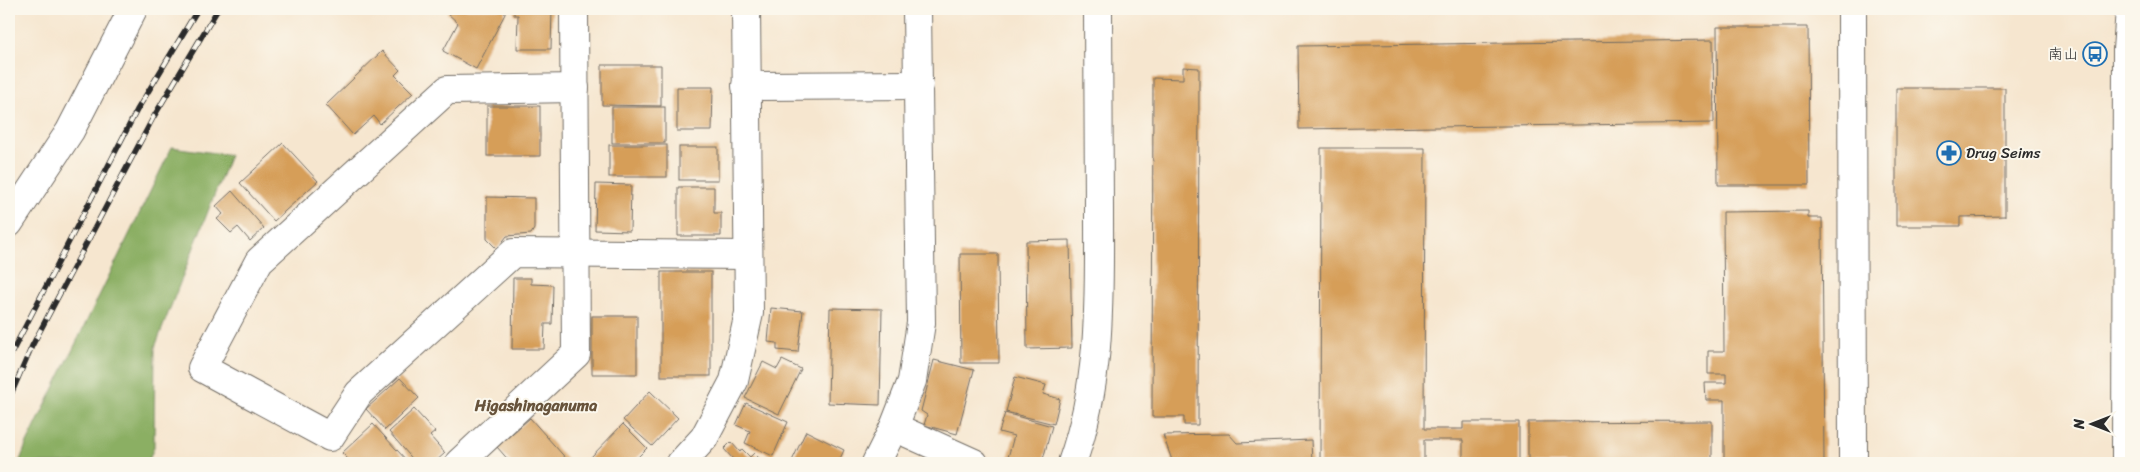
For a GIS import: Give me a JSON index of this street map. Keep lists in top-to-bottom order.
{
  "districts": ["Higashinaganuma"],
  "places": {
    "bus stop": ["南山"],
    "pharmacy": ["Drug Seims"]
  },
  "north": "left"
}
